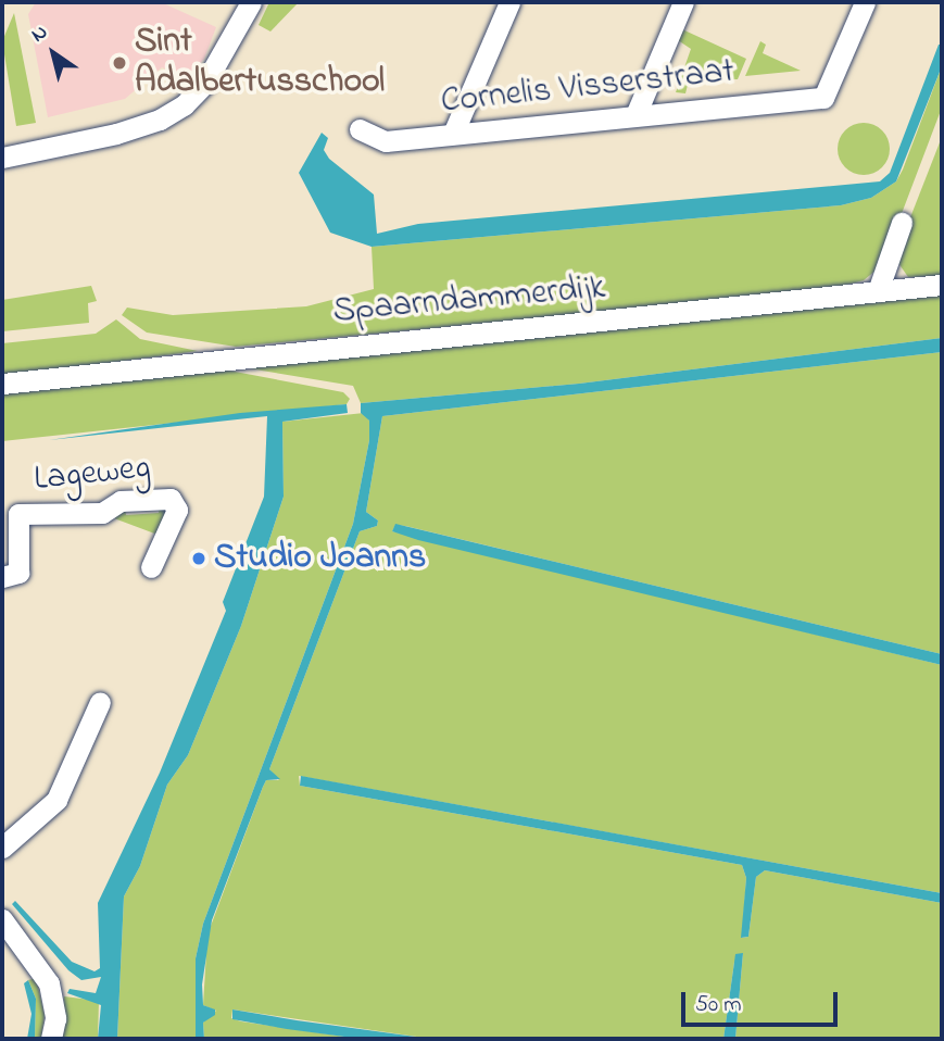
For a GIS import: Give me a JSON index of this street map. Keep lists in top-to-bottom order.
{
  "streets": {
    "street": ["Cornelis Visserstraat", "Spaarndammerdijk", "Lageweg"]
  },
  "places": ["Sint Adalbertusschool", "Studio Joanns"],
  "scale_bar": "50 m",
  "north": "top left"
}
